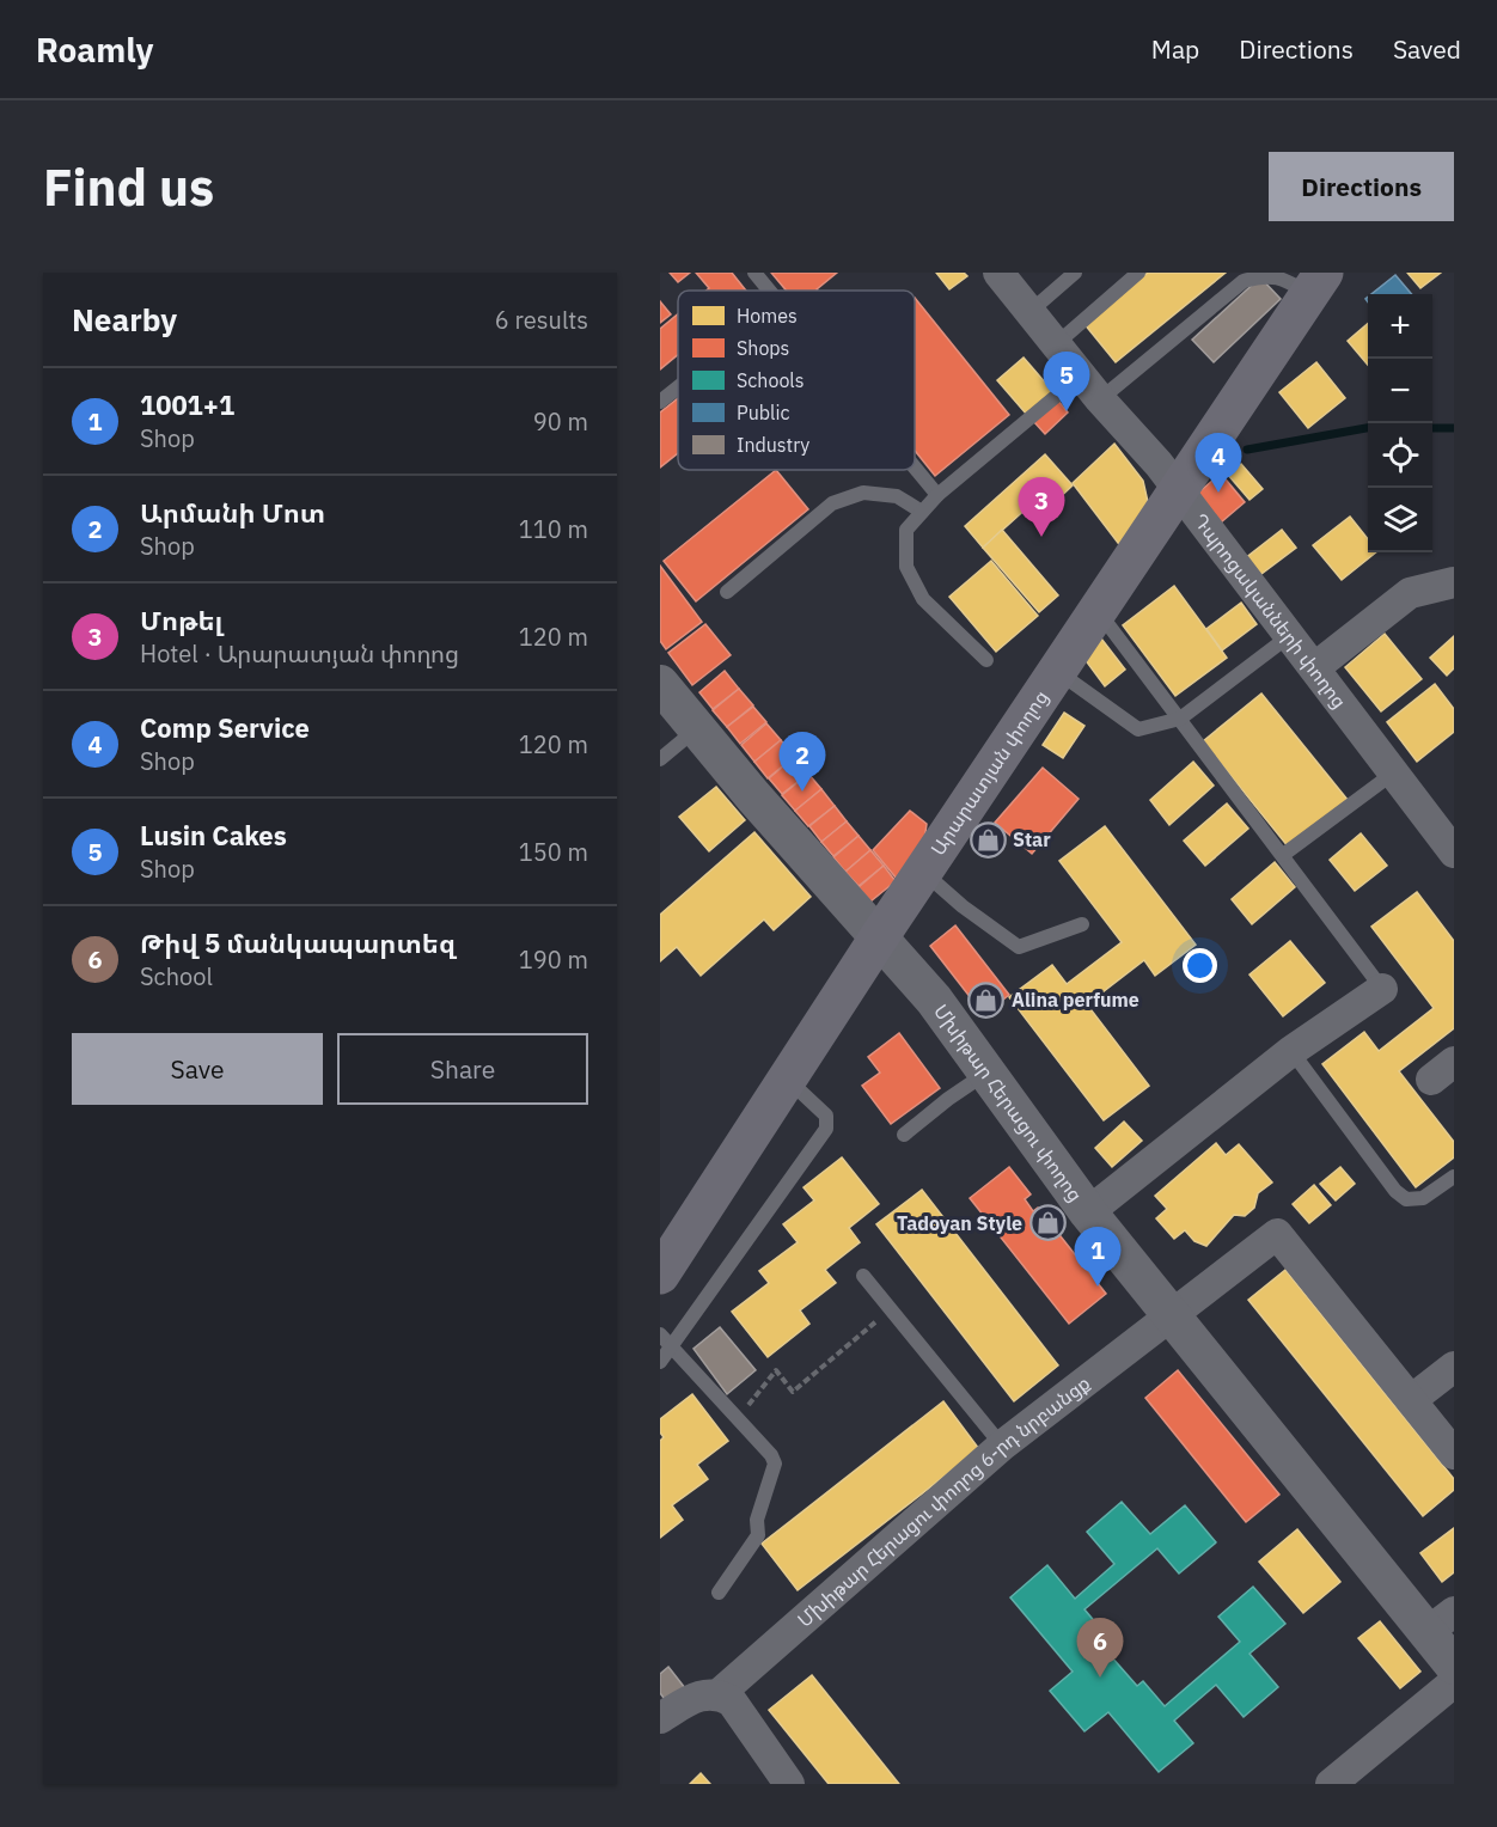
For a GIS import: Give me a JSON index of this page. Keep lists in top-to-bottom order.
{
  "streets": {
    "main road": ["Արարատյան փողոց"],
    "street": ["Դպրոցականների փողոց", "Մխիթար Հերացու փողոց", "Մխիթար Հերացու փողոց 6-րդ նրբանցք"]
  },
  "crossings": [
    ["Դպրոցականների փողոց", "Արարատյան փողոց"],
    ["Արարատյան փողոց", "Մխիթար Հերացու փողոց"],
    ["Մխիթար Հերացու փողոց", "Մխիթար Հերացու փողոց 6-րդ նրբանցք"]
  ],
  "places": {
    "shop": ["Star", "Alina perfume", "Tadoyan Style"]
  },
  "legend": [
    "Homes",
    "Shops",
    "Schools",
    "Public",
    "Industry"
  ],
  "page": {
    "header": "Roamly",
    "nav": ["Map", "Directions", "Saved"],
    "buttons": [
      "Directions",
      ["Save", "Share"]
    ],
    "title": "Find us",
    "heading": ["Nearby", "6 results"],
    "map_buttons": ["+", "−"],
    "pins": [
      "5",
      "4",
      "3",
      "2",
      "1",
      "6"
    ],
    "list": [
      {
        "mark": "1",
        "name": "1001+1",
        "note": "Shop",
        "value": "90 m"
      },
      {
        "mark": "2",
        "name": "Արմանի Մոտ",
        "note": "Shop",
        "value": "110 m"
      },
      {
        "mark": "3",
        "name": "Մոթել",
        "note": "Hotel · Արարատյան փողոց",
        "value": "120 m"
      },
      {
        "mark": "4",
        "name": "Comp Service",
        "note": "Shop",
        "value": "120 m"
      },
      {
        "mark": "5",
        "name": "Lusin Cakes",
        "note": "Shop",
        "value": "150 m"
      },
      {
        "mark": "6",
        "name": "Թիվ 5 մանկապարտեզ",
        "note": "School",
        "value": "190 m"
      }
    ]
  }
}
